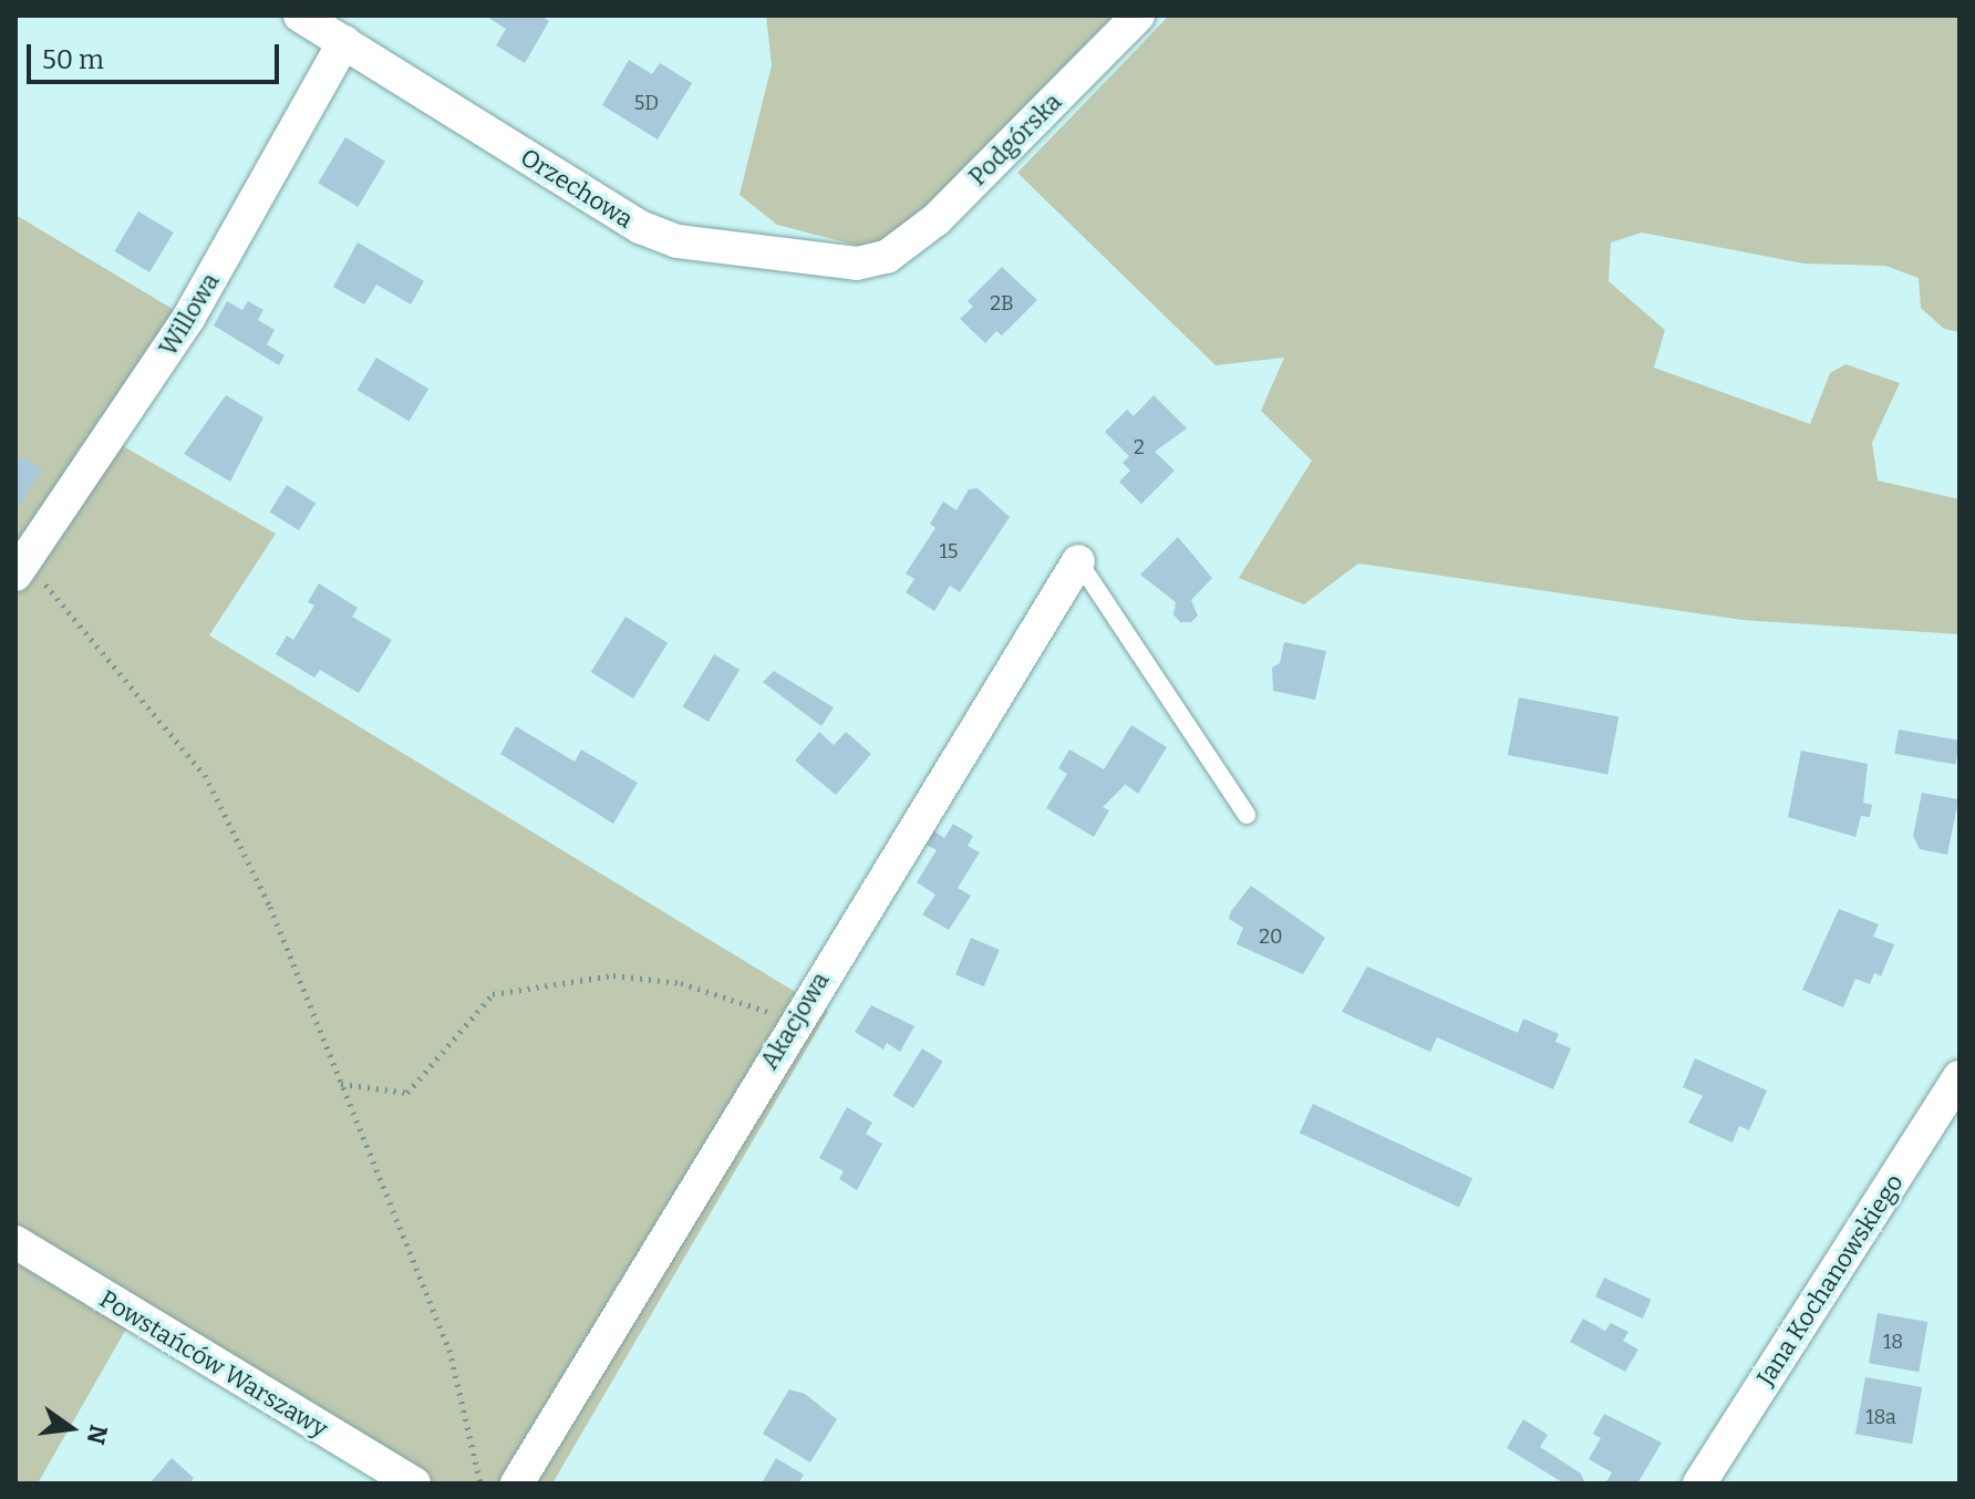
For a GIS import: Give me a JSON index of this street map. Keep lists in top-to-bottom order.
{
  "streets": {
    "street": [
      "Podgórska",
      "Orzechowa",
      "Willowa",
      "Akacjowa",
      "Jana Kochanowskiego",
      "Powstańców Warszawy"
    ]
  },
  "crossings": [
    ["Podgórska", "Orzechowa"],
    ["Orzechowa", "Willowa"]
  ],
  "house_numbers": [
    "5D",
    "2B",
    "2",
    "15",
    "20",
    "18",
    "18a"
  ],
  "scale_bar": "50 m",
  "north": "right"
}
